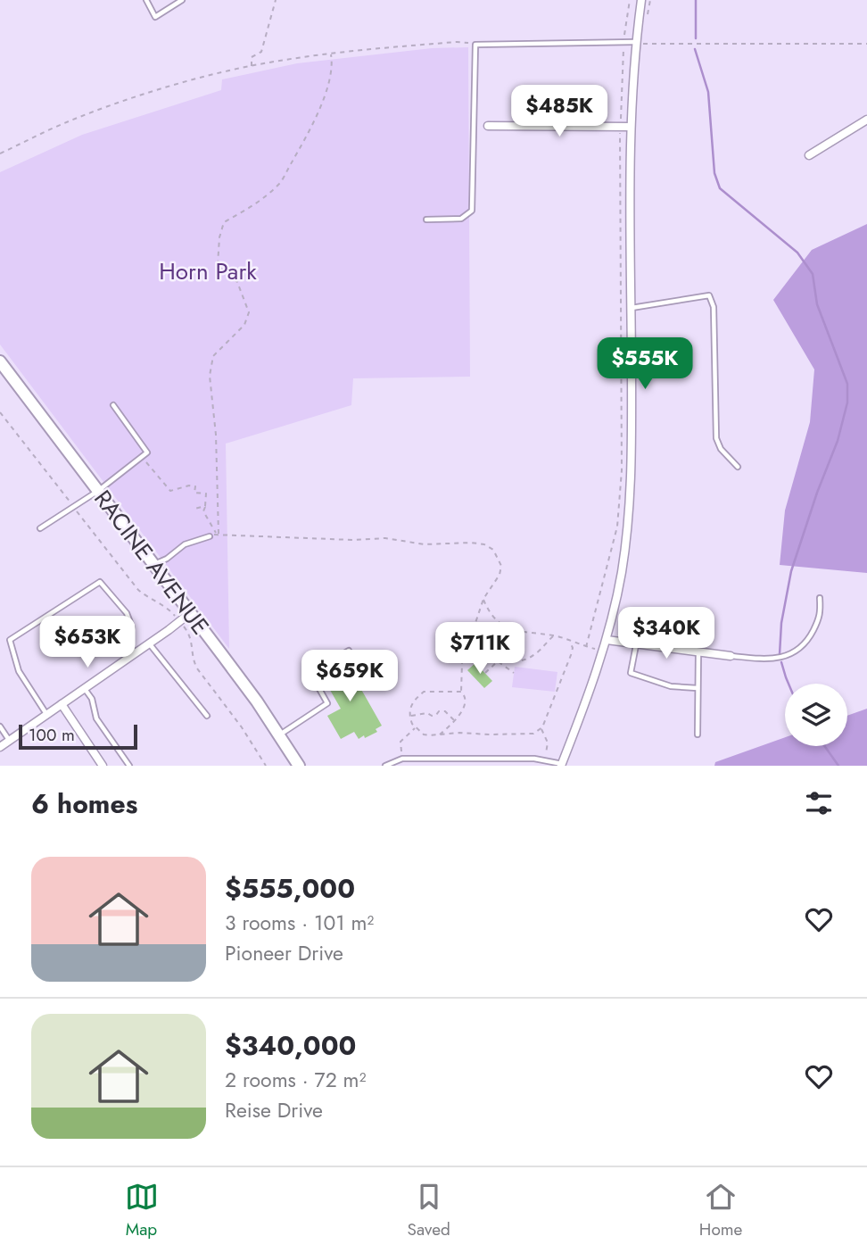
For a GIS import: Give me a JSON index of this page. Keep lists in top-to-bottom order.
{
  "streets": {
    "main road": ["RACINE AVENUE"]
  },
  "parks": ["Horn Park"],
  "scale_bar": "100 m",
  "page": {
    "price": [
      "$485K",
      "$555K",
      "$340K",
      "$653K",
      "$711K",
      "$659K"
    ],
    "scale": "100 m",
    "heading": "6 homes",
    "list": [
      {
        "name": "$555,000",
        "note": "3 rooms · 101 m² · Pioneer Drive"
      },
      {
        "name": "$340,000",
        "note": "2 rooms · 72 m² · Reise Drive"
      }
    ],
    "tabs": ["Map", "Saved", "Home"]
  }
}
